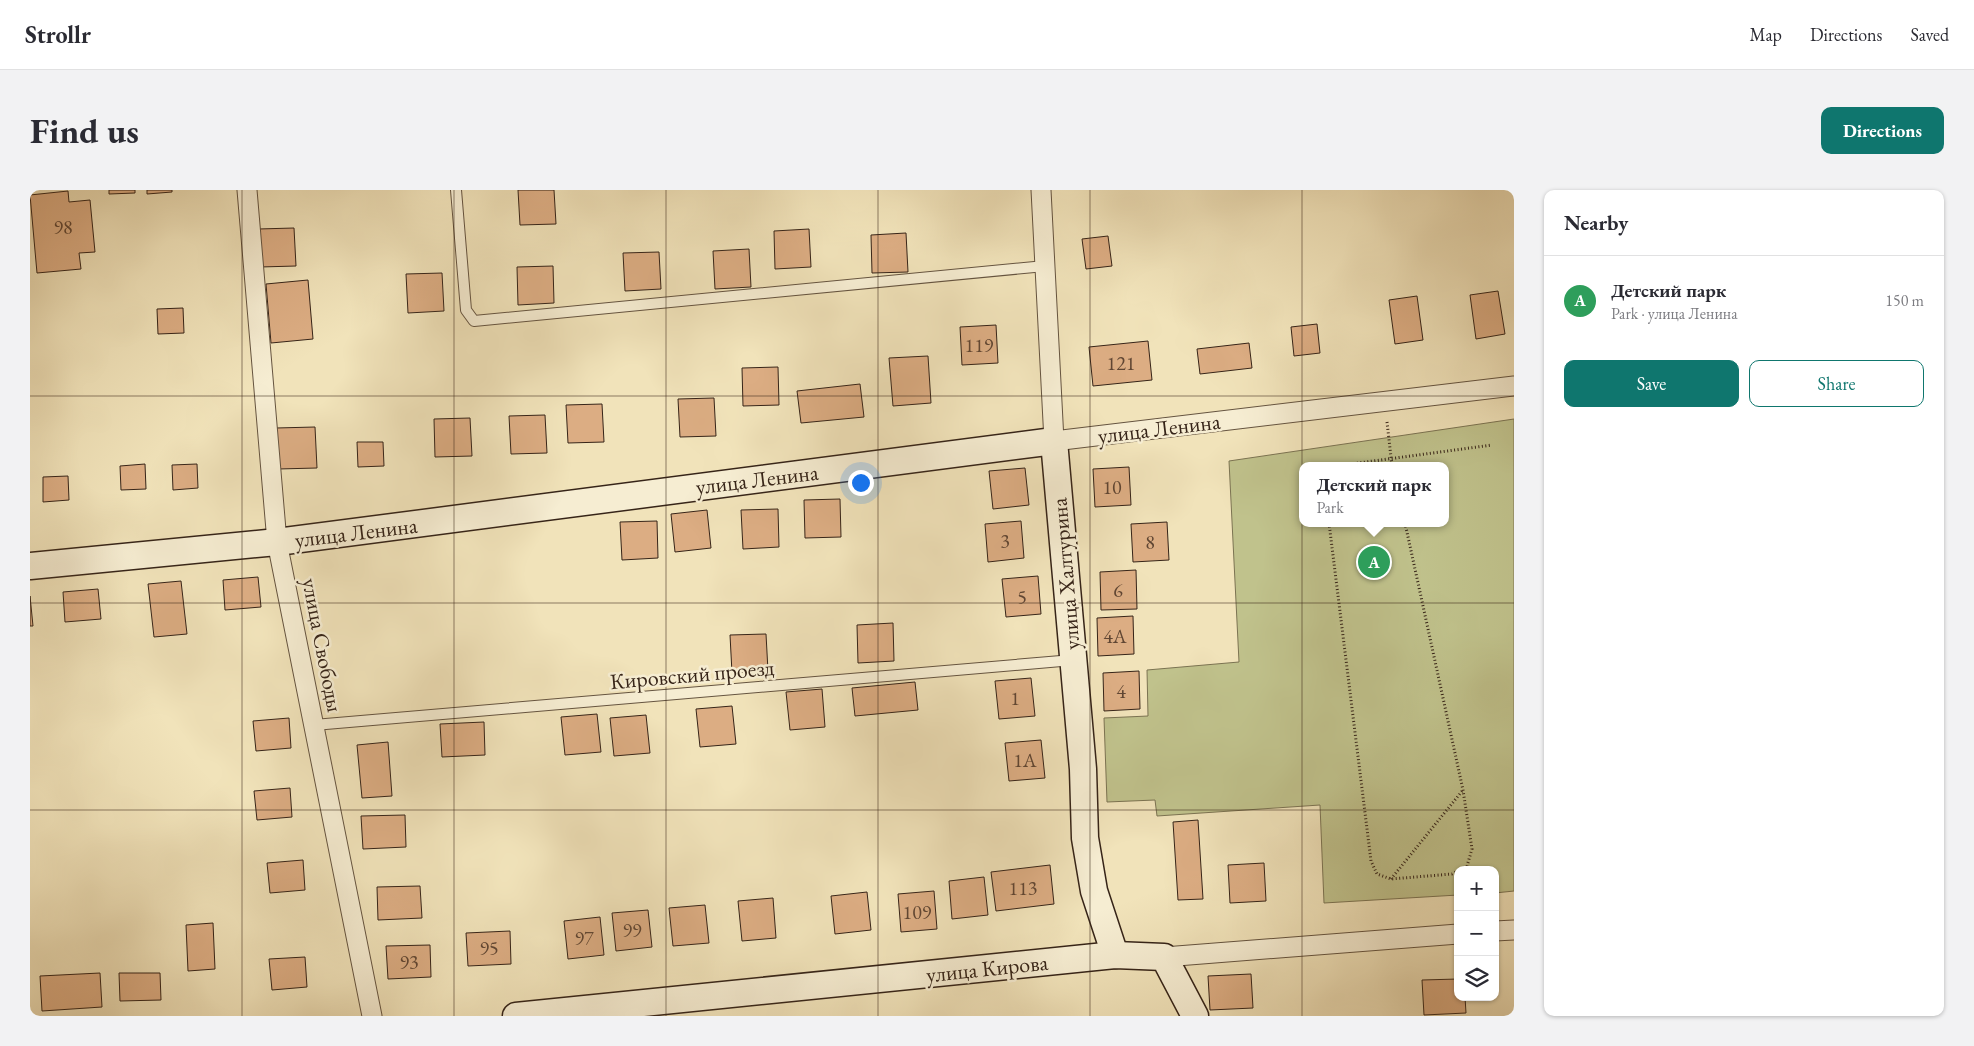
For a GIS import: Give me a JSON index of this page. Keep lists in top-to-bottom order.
{
  "streets": {
    "main road": ["улица Ленина", "улица Халтурина", "улица Кирова"],
    "street": ["улица Свободы"],
    "lane": ["Кировский проезд"]
  },
  "crossings": [
    ["улица Ленина", "улица Халтурина"],
    ["улица Ленина", "улица Свободы"],
    ["улица Халтурина", "Кировский проезд"],
    ["улица Халтурина", "улица Кирова"],
    ["улица Свободы", "Кировский проезд"]
  ],
  "house_numbers": [
    "98",
    "119",
    "121",
    "10",
    "3",
    "8",
    "6",
    "5",
    "4А",
    "4",
    "1",
    "1А",
    "113",
    "109",
    "99",
    "97",
    "95",
    "93"
  ],
  "page": {
    "header": "Strollr",
    "nav": ["Map", "Directions", "Saved"],
    "buttons": [
      "Directions",
      ["Save", "Share"]
    ],
    "title": "Find us",
    "heading": "Nearby",
    "list": [
      {
        "mark": "A",
        "name": "Детский парк",
        "note": "Park · улица Ленина",
        "value": "150 m"
      }
    ],
    "popup": ["Детский парк", "Park"],
    "pins": "A",
    "map_buttons": ["+", "−"]
  }
}
